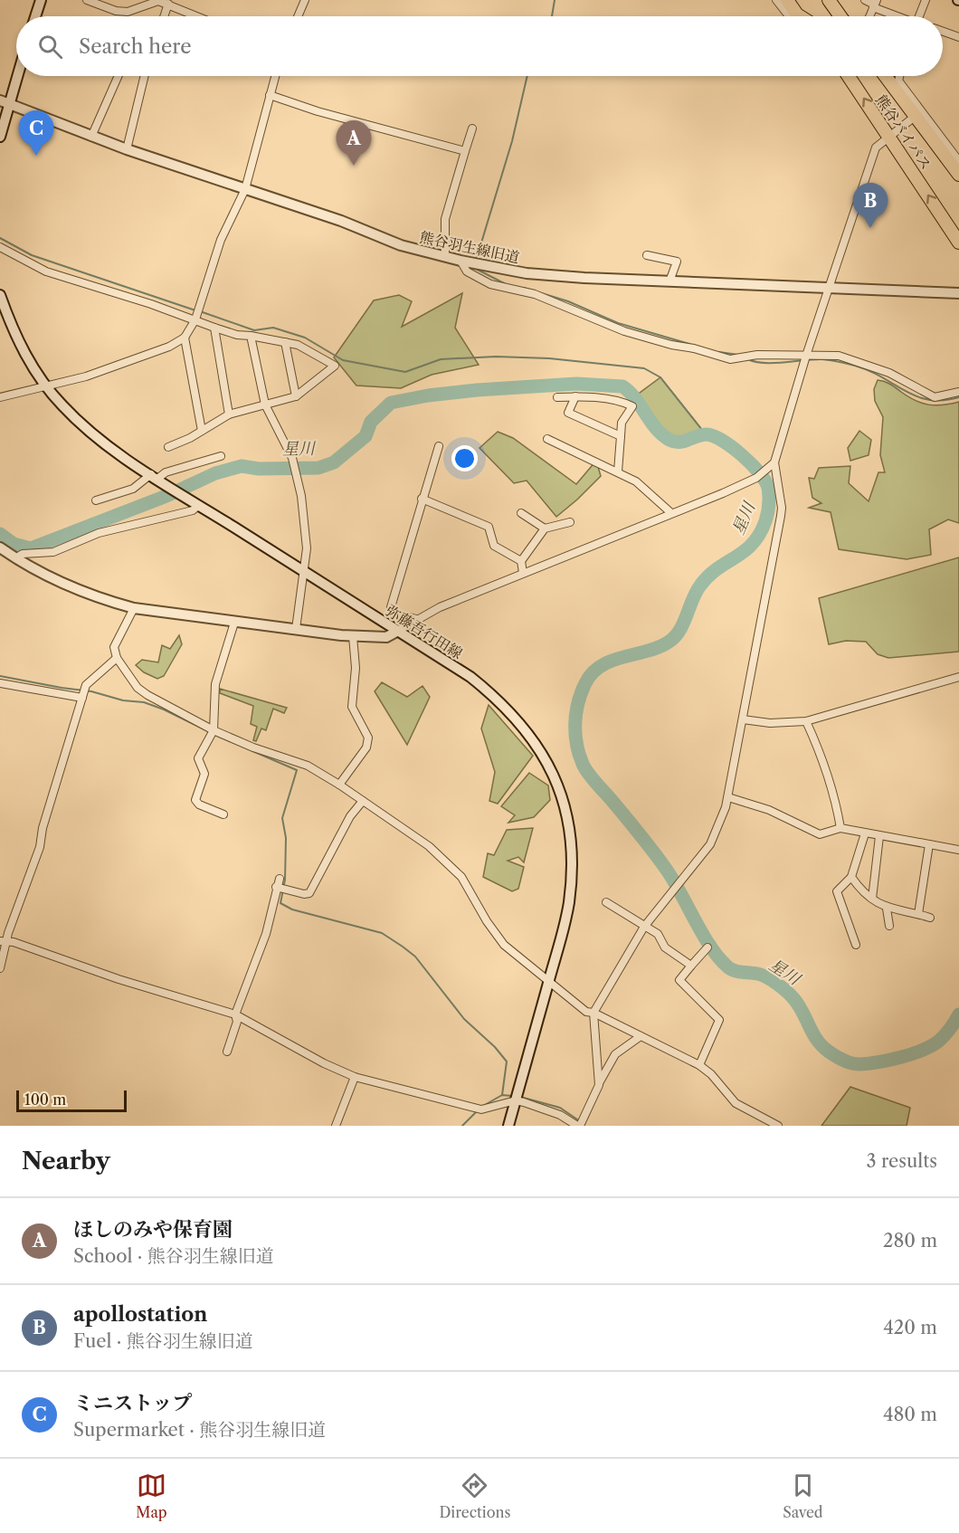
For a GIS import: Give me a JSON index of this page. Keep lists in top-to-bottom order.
{
  "streets": {
    "highway": ["熊谷バイパス"],
    "street": ["熊谷羽生線旧道", "弥藤吾行田線"]
  },
  "water": ["星川"],
  "scale_bar": "100 m",
  "page": {
    "search": "Search here",
    "pins": ["C", "A", "B"],
    "scale": "100 m",
    "heading": ["Nearby", "3 results"],
    "list": [
      {
        "mark": "A",
        "name": "ほしのみや保育園",
        "note": "School · 熊谷羽生線旧道",
        "value": "280 m"
      },
      {
        "mark": "B",
        "name": "apollostation",
        "note": "Fuel · 熊谷羽生線旧道",
        "value": "420 m"
      },
      {
        "mark": "C",
        "name": "ミニストップ",
        "note": "Supermarket · 熊谷羽生線旧道",
        "value": "480 m"
      }
    ],
    "nav": ["Map", "Directions", "Saved"]
  }
}
